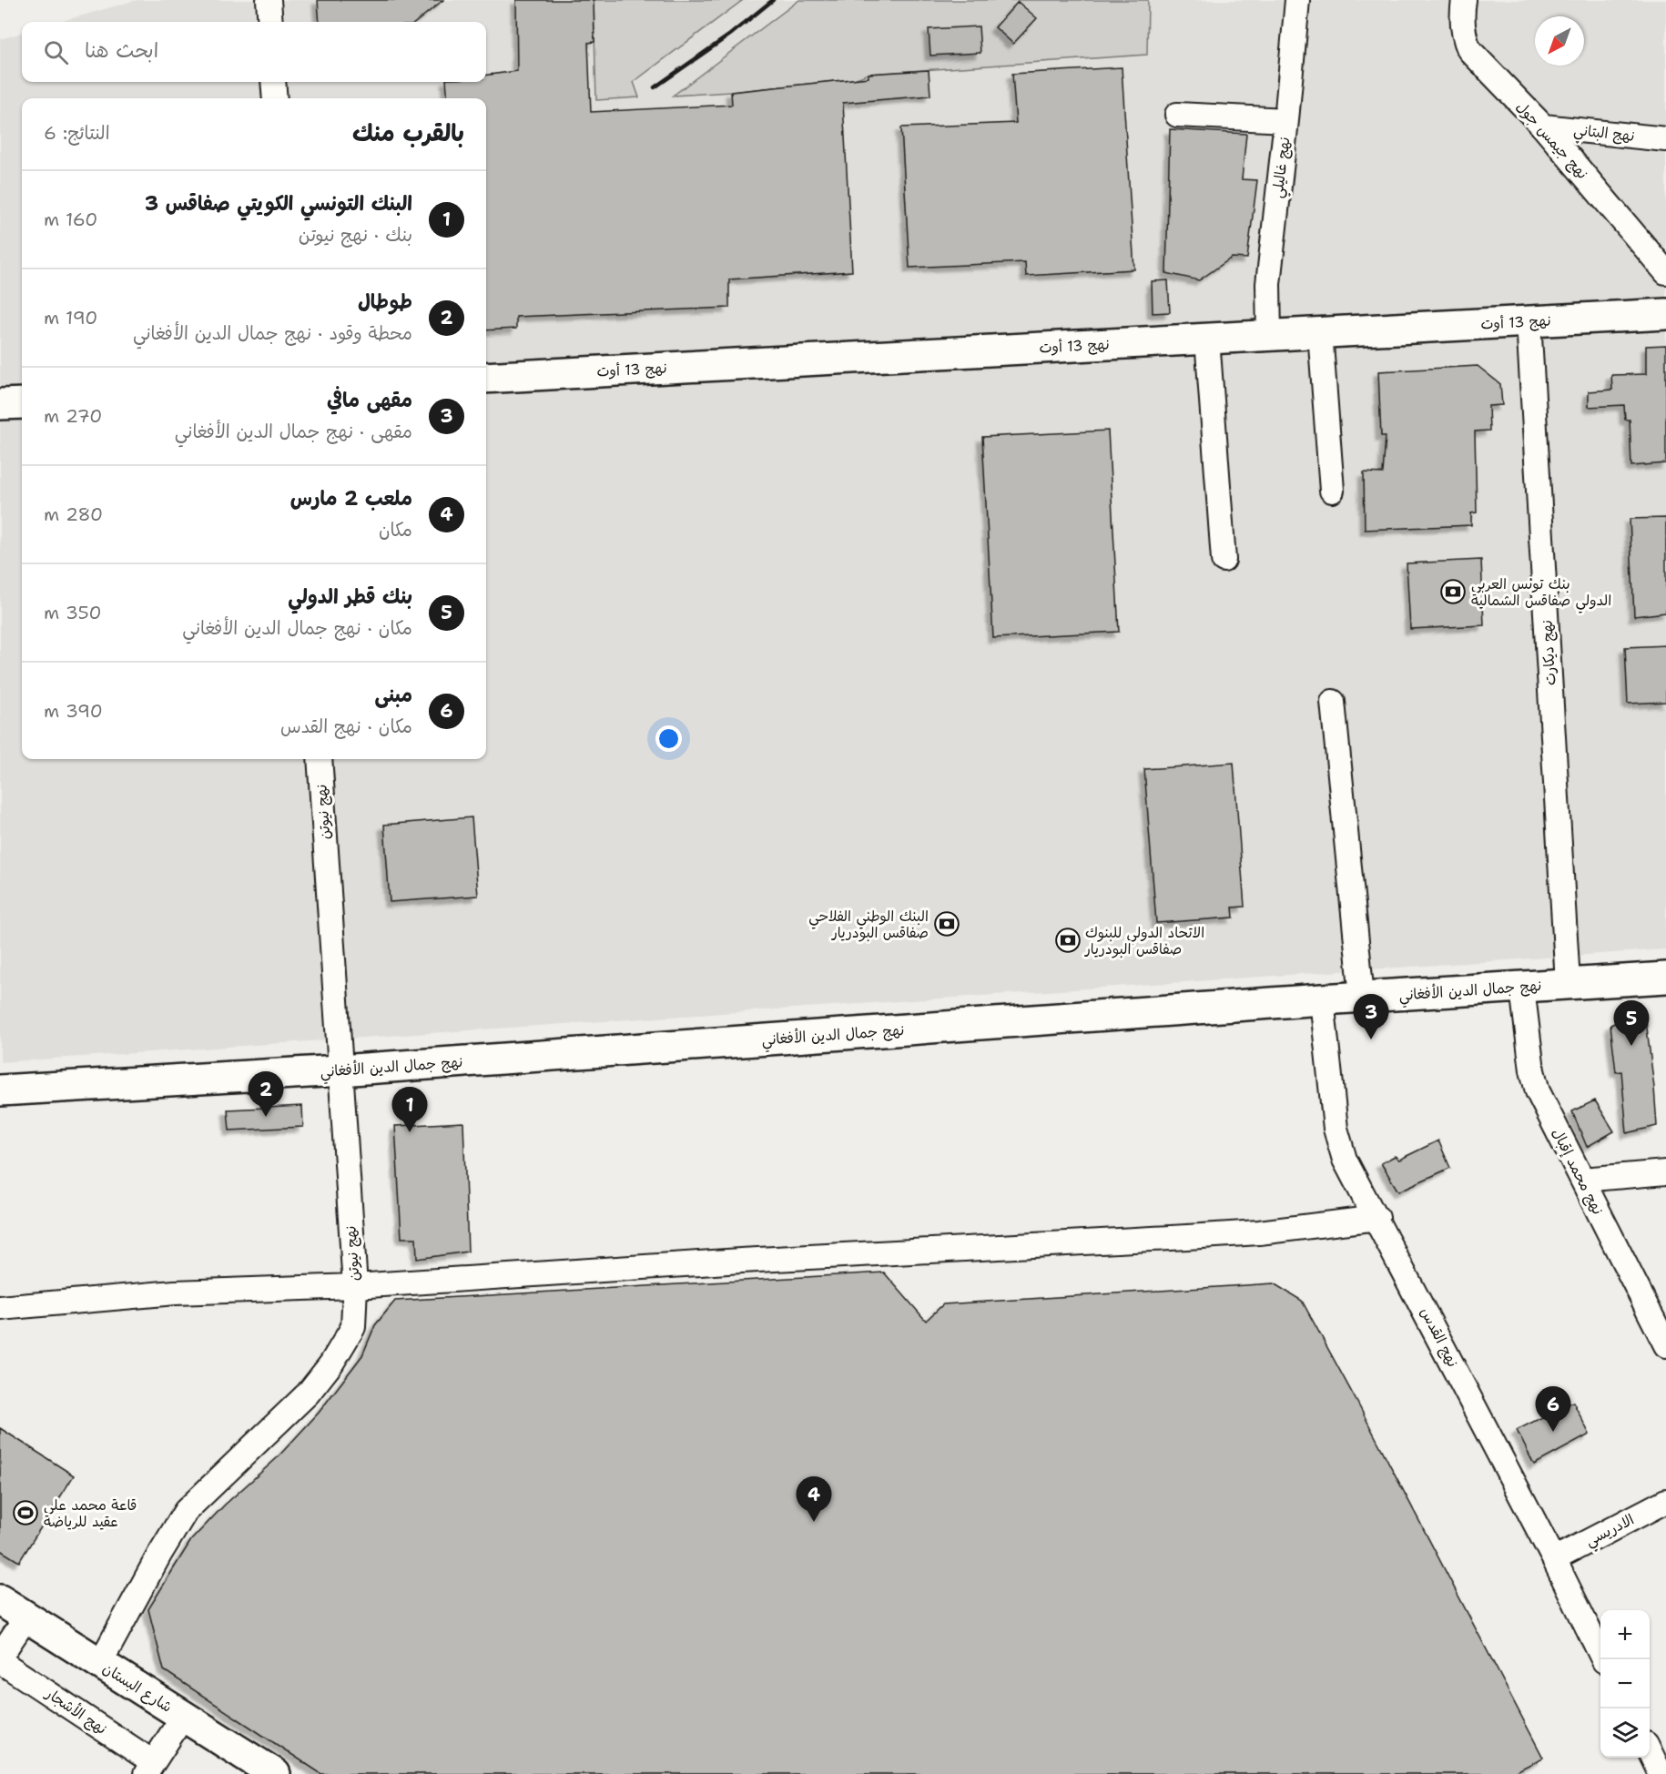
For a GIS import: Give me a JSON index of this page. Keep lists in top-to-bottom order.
{
  "streets": {
    "main road": ["نهج 13 أوت", "نهج جمال الدين الأفغاني", "شارع البستان"],
    "street": [
      "نهج البتاني",
      "نهج جيمس جول",
      "نهج غاليلي",
      "نهج ديكارت",
      "نهج نيوتن",
      "نهج محمد إقبال",
      "نهج القدس",
      "الادريسي",
      "نهج الأشجار"
    ]
  },
  "crossings": [
    ["نهج البتاني", "نهج جيمس جول"],
    ["نهج غاليلي", "نهج 13 أوت"],
    ["نهج 13 أوت", "نهج ديكارت"],
    ["نهج ديكارت", "نهج جمال الدين الأفغاني"],
    ["نهج نيوتن", "نهج جمال الدين الأفغاني"],
    ["نهج نيوتن", "شارع البستان"],
    ["نهج جمال الدين الأفغاني", "نهج محمد إقبال"],
    ["نهج جمال الدين الأفغاني", "نهج القدس"],
    ["نهج القدس", "الادريسي"]
  ],
  "places": {
    "bank": ["بنك تونس العربي الدولي صفاقس الشمالية", "البنك الوطني الفلاحي صفاقس البودريار", "الاتحاد الدولي للبنوك صفاقس البودريار"],
    "sports": ["قاعة محمد علي عقيد للرياضة"]
  },
  "north": "bottom left",
  "page": {
    "search": "ابحث هنا",
    "heading": ["بالقرب منك", "النتائج: 6"],
    "list": [
      {
        "mark": "1",
        "name": "البنك التونسي الكويتي صفاقس 3",
        "note": "بنك · نهج نيوتن",
        "value": "160 m"
      },
      {
        "mark": "2",
        "name": "طوطال",
        "note": "محطة وقود · نهج جمال الدين الأفغاني",
        "value": "190 m"
      },
      {
        "mark": "3",
        "name": "مقهى مافي",
        "note": "مقهى · نهج جمال الدين الأفغاني",
        "value": "270 m"
      },
      {
        "mark": "4",
        "name": "ملعب 2 مارس",
        "note": "مكان",
        "value": "280 m"
      },
      {
        "mark": "5",
        "name": "بنك قطر الدولي",
        "note": "مكان · نهج جمال الدين الأفغاني",
        "value": "350 m"
      },
      {
        "mark": "6",
        "name": "مبنى",
        "note": "مكان · نهج القدس",
        "value": "390 m"
      }
    ],
    "pins": [
      "3",
      "5",
      "2",
      "1",
      "6",
      "4"
    ],
    "map_buttons": ["+", "−"]
  }
}
